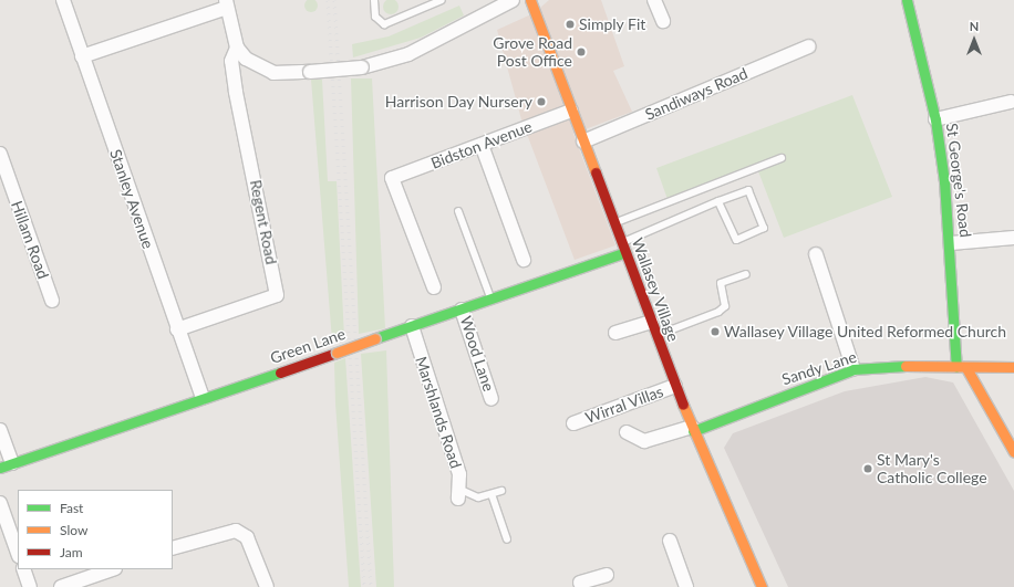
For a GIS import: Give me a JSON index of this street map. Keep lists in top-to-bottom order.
{
  "streets": {
    "street": [
      "Sandiways Road",
      "Bidston Avenue",
      "St George's Road",
      "Stanley Avenue",
      "Regent Road",
      "Hillam Road",
      "Wallasey Village",
      "Green Lane",
      "Wood Lane",
      "Sandy Lane",
      "Wirral Villas",
      "Marshlands Road"
    ]
  },
  "crossings": [
    ["Sandiways Road", "Wallasey Village"],
    ["Bidston Avenue", "Wallasey Village"],
    ["St George's Road", "Sandy Lane"],
    ["Stanley Avenue", "Regent Road"],
    ["Stanley Avenue", "Green Lane"],
    ["Wallasey Village", "Green Lane"],
    ["Wallasey Village", "Sandy Lane"],
    ["Wallasey Village", "Wirral Villas"],
    ["Green Lane", "Wood Lane"],
    ["Green Lane", "Marshlands Road"]
  ],
  "places": [
    "Simply Fit",
    "Grove Road Post Office",
    "Harrison Day Nursery",
    "Wallasey Village United Reformed Church",
    "St Mary's Catholic College"
  ],
  "legend": ["Fast", "Slow", "Jam"],
  "north": "top"
}
